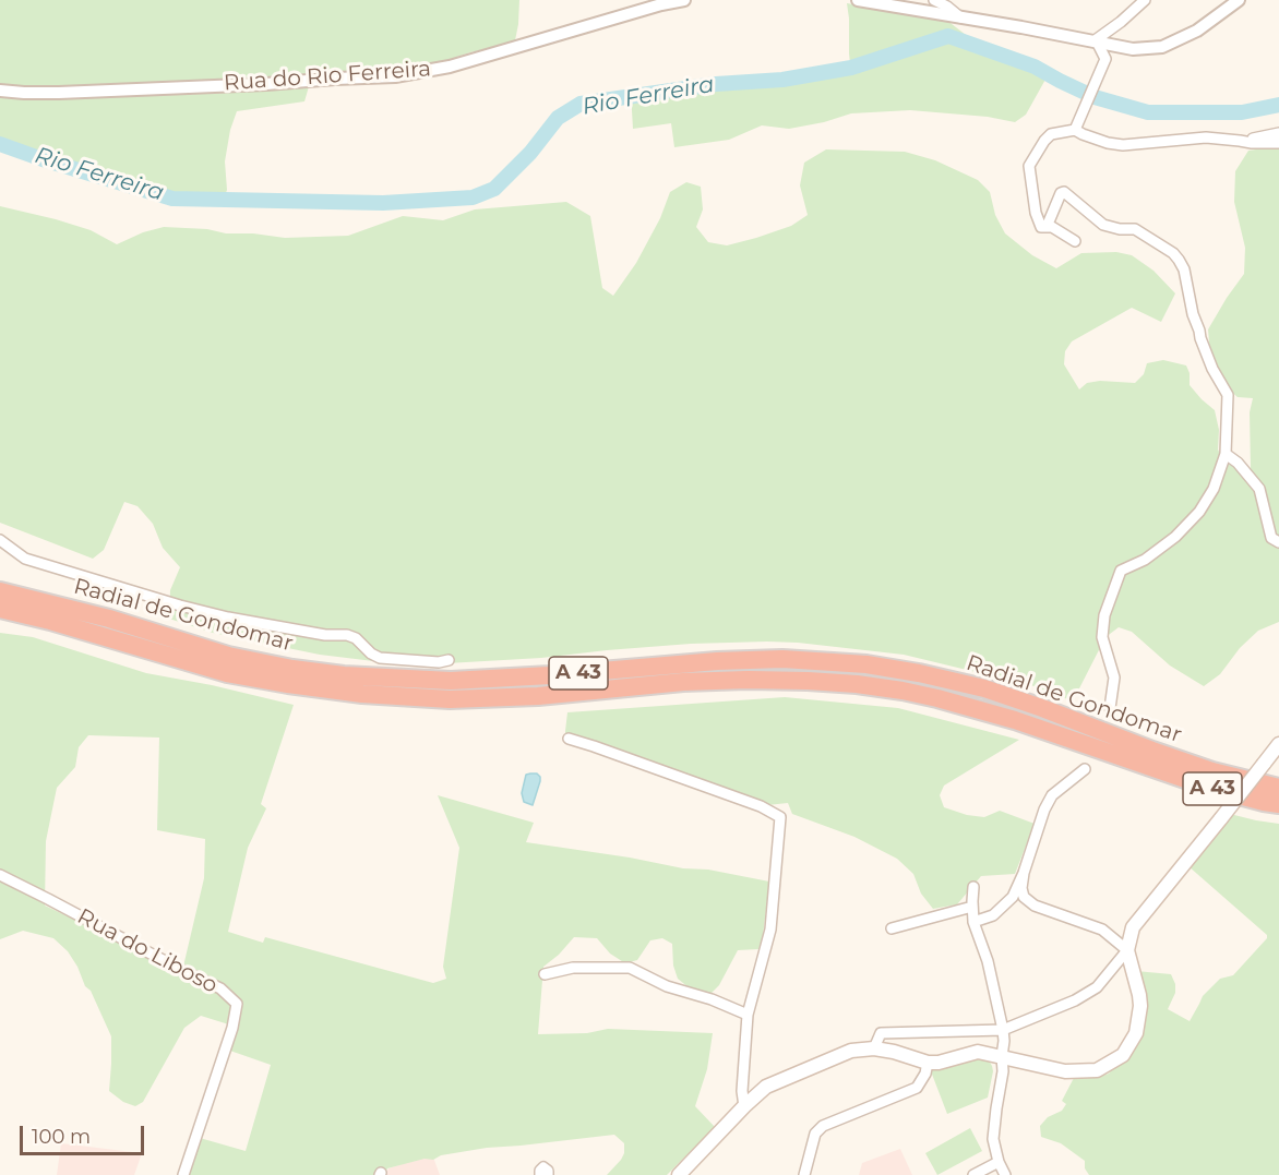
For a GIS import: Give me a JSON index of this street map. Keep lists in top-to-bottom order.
{
  "streets": {
    "highway": ["Radial de Gondomar", "A 43"],
    "street": ["Rua do Rio Ferreira", "Rua do Liboso"]
  },
  "water": ["Rio Ferreira"],
  "scale_bar": "100 m"
}
